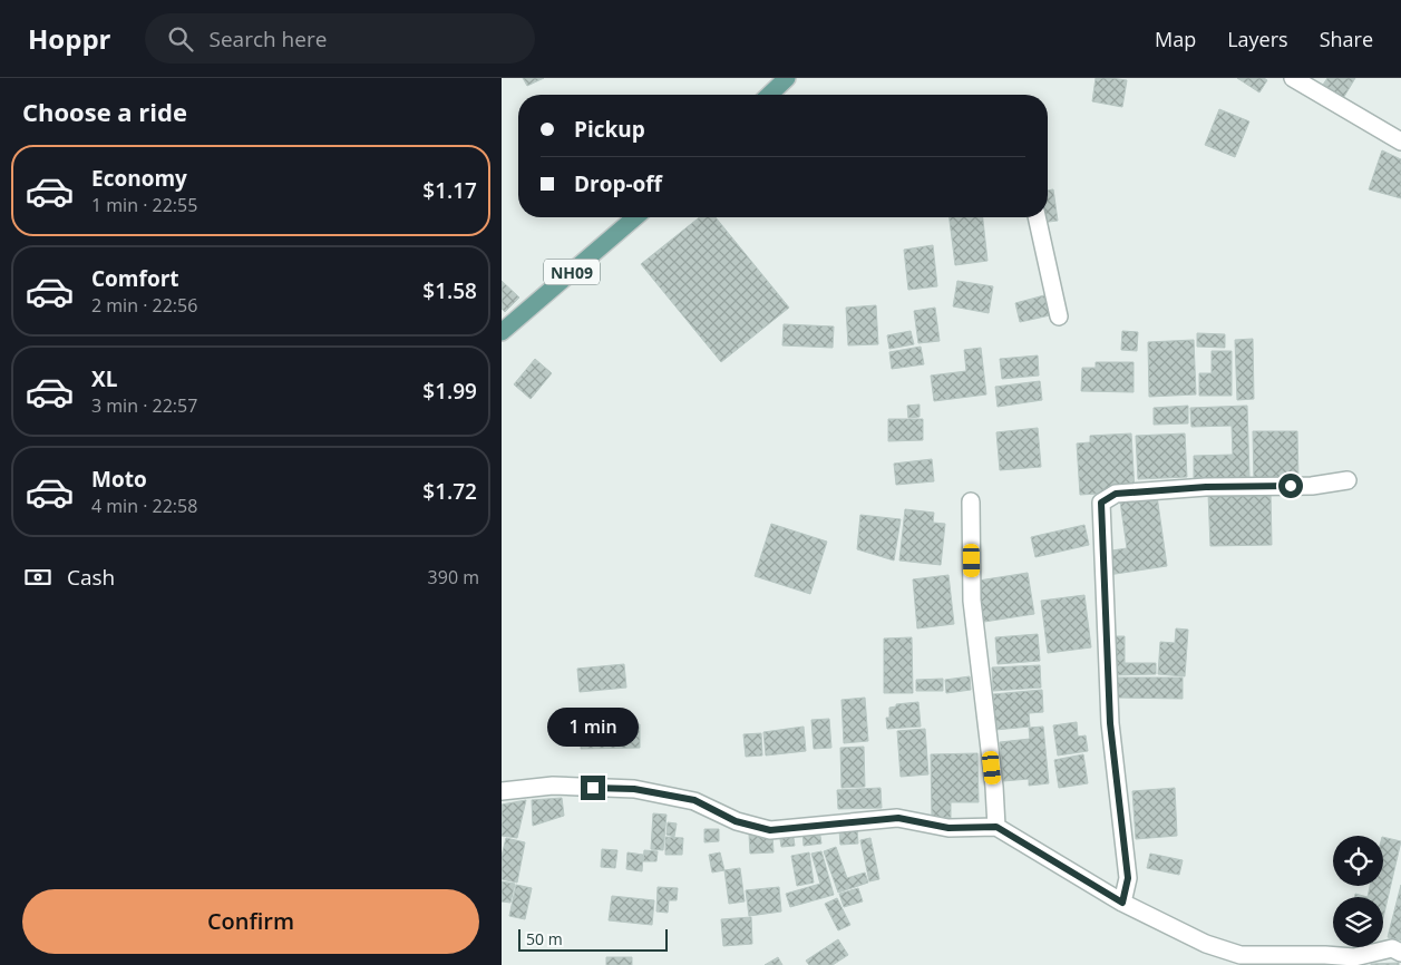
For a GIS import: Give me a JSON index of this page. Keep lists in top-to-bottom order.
{
  "streets": {
    "main road": ["NH09"]
  },
  "scale_bar": "50 m",
  "page": {
    "header": "Hoppr",
    "search": "Search here",
    "nav": ["Map", "Layers", "Share"],
    "heading": "Choose a ride",
    "banner": ["Pickup", "Drop-off"],
    "list": [
      {
        "name": "Economy",
        "note": "1 min · 22:55",
        "value": "$1.17"
      },
      {
        "name": "Comfort",
        "note": "2 min · 22:56",
        "value": "$1.58"
      },
      {
        "name": "XL",
        "note": "3 min · 22:57",
        "value": "$1.99"
      },
      {
        "name": "Moto",
        "note": "4 min · 22:58",
        "value": "$1.72"
      }
    ],
    "pay": ["Cash", "390 m"],
    "bubble": "1 min",
    "buttons": "Confirm",
    "scale": "50 m"
  }
}
